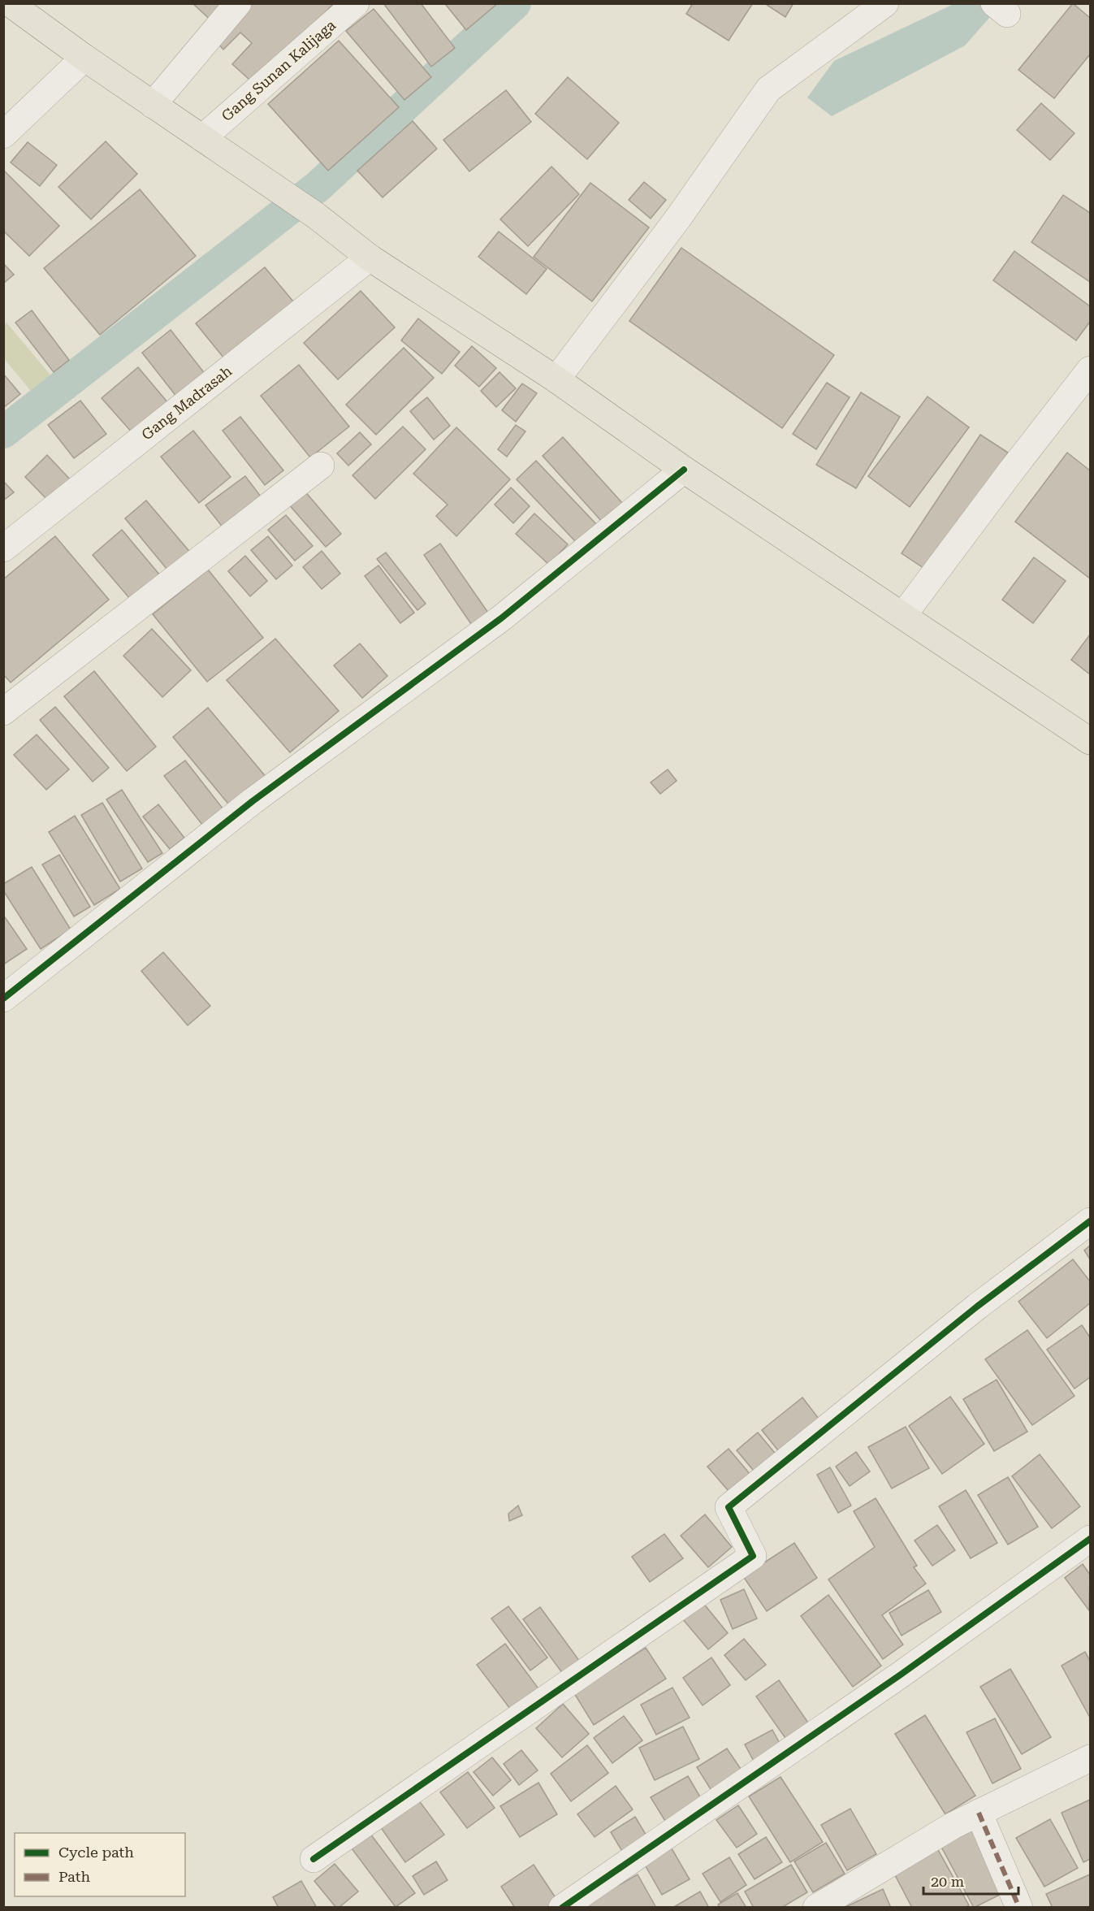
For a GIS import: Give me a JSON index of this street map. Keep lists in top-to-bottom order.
{
  "streets": {
    "street": ["Gang Sunan Kalijaga", "Gang Madrasah"]
  },
  "legend": ["Cycle path", "Path"],
  "scale_bar": "20 m"
}
